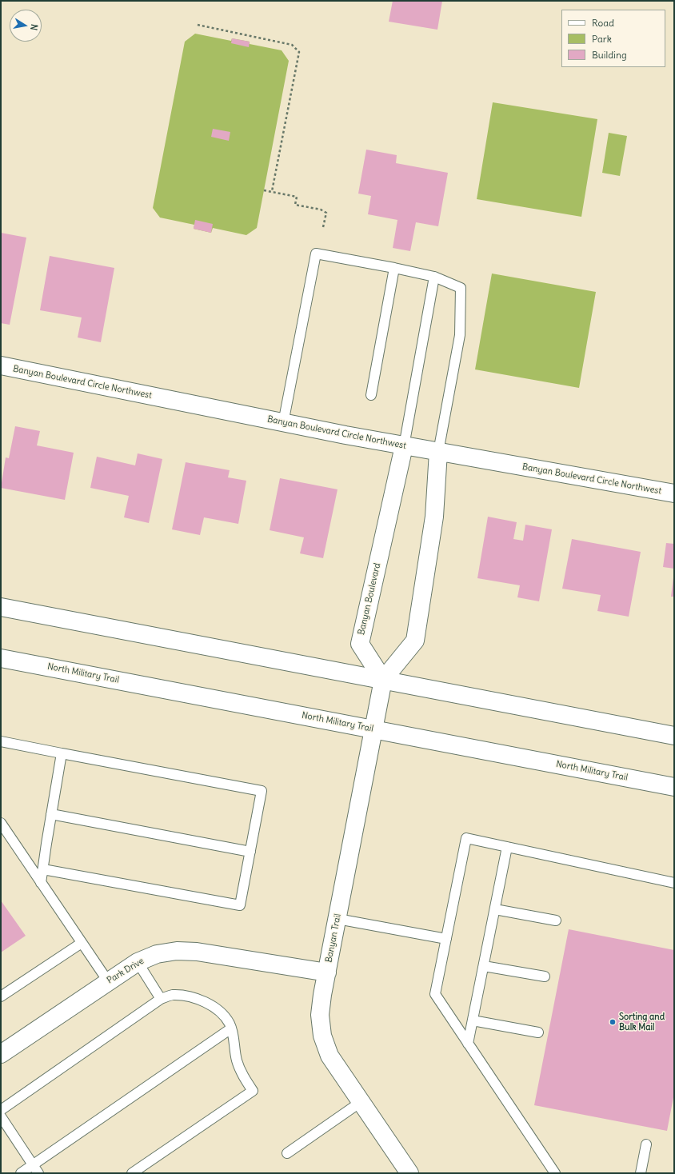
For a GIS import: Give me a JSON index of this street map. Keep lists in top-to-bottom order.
{
  "streets": {
    "street": [
      "Banyan Boulevard Circle Northwest",
      "Banyan Boulevard",
      "North Military Trail",
      "Banyan Trail",
      "Park Drive"
    ]
  },
  "crossings": [
    ["Banyan Boulevard Circle Northwest", "Banyan Boulevard"],
    ["Banyan Boulevard", "Banyan Trail"],
    ["North Military Trail", "Banyan Trail"],
    ["Banyan Trail", "Park Drive"]
  ],
  "places": ["Sorting and Bulk Mail"],
  "legend": ["Road", "Park", "Building"],
  "north": "right"
}
